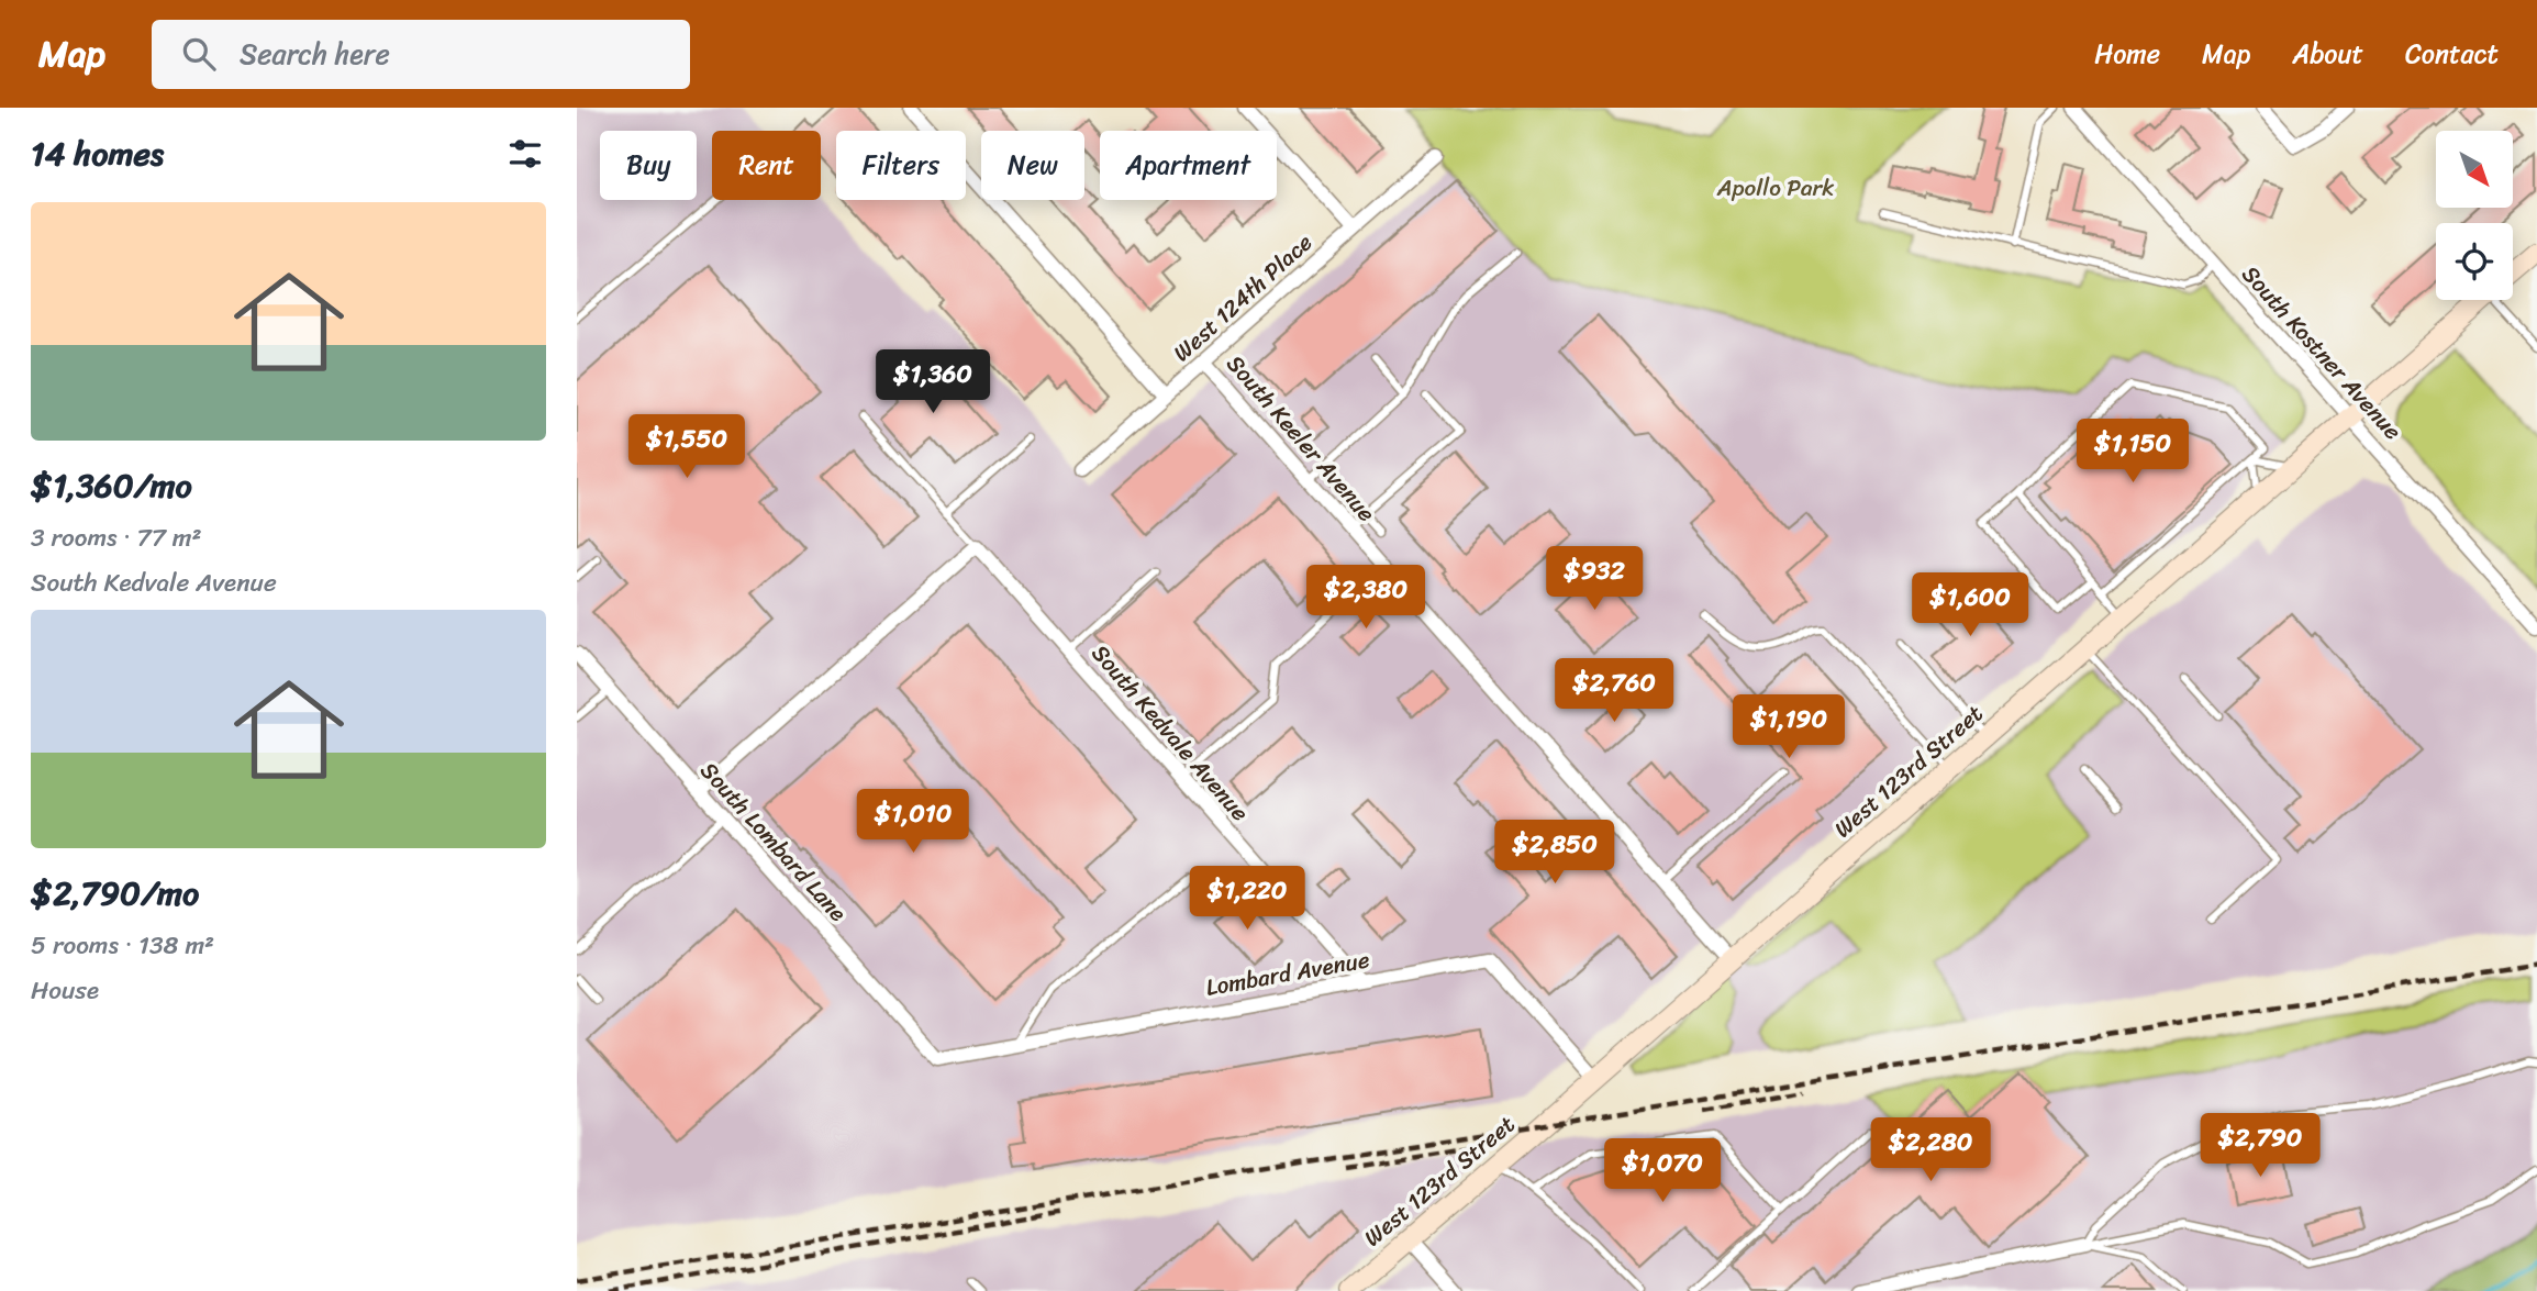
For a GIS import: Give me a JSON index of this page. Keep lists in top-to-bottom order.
{
  "streets": {
    "street": [
      "West 124th Place",
      "South Kostner Avenue",
      "South Keeler Avenue",
      "South Kedvale Avenue",
      "West 123rd Street",
      "South Lombard Lane",
      "Lombard Avenue"
    ]
  },
  "crossings": [
    ["West 124th Place", "South Keeler Avenue"],
    ["South Kostner Avenue", "West 123rd Street"],
    ["South Keeler Avenue", "West 123rd Street"],
    ["South Kedvale Avenue", "Lombard Avenue"],
    ["West 123rd Street", "Lombard Avenue"],
    ["South Lombard Lane", "Lombard Avenue"]
  ],
  "parks": ["Apollo Park"],
  "north": "bottom right",
  "page": {
    "header": "Map",
    "search": "Search here",
    "nav": [
      "Home",
      "Map",
      "About",
      "Contact"
    ],
    "heading": "14 homes",
    "chip": [
      "Buy",
      "Rent",
      "Filters",
      "New",
      "Apartment"
    ],
    "list": [
      {
        "name": "$1,360/mo",
        "note": "3 rooms · 77 m² · South Kedvale Avenue"
      },
      {
        "name": "$2,790/mo",
        "note": "5 rooms · 138 m² · House"
      }
    ],
    "price": [
      "$1,360",
      "$1,550",
      "$1,150",
      "$932",
      "$2,380",
      "$1,600",
      "$2,760",
      "$1,190",
      "$1,010",
      "$2,850",
      "$1,220",
      "$2,790",
      "$2,280",
      "$1,070"
    ]
  }
}
